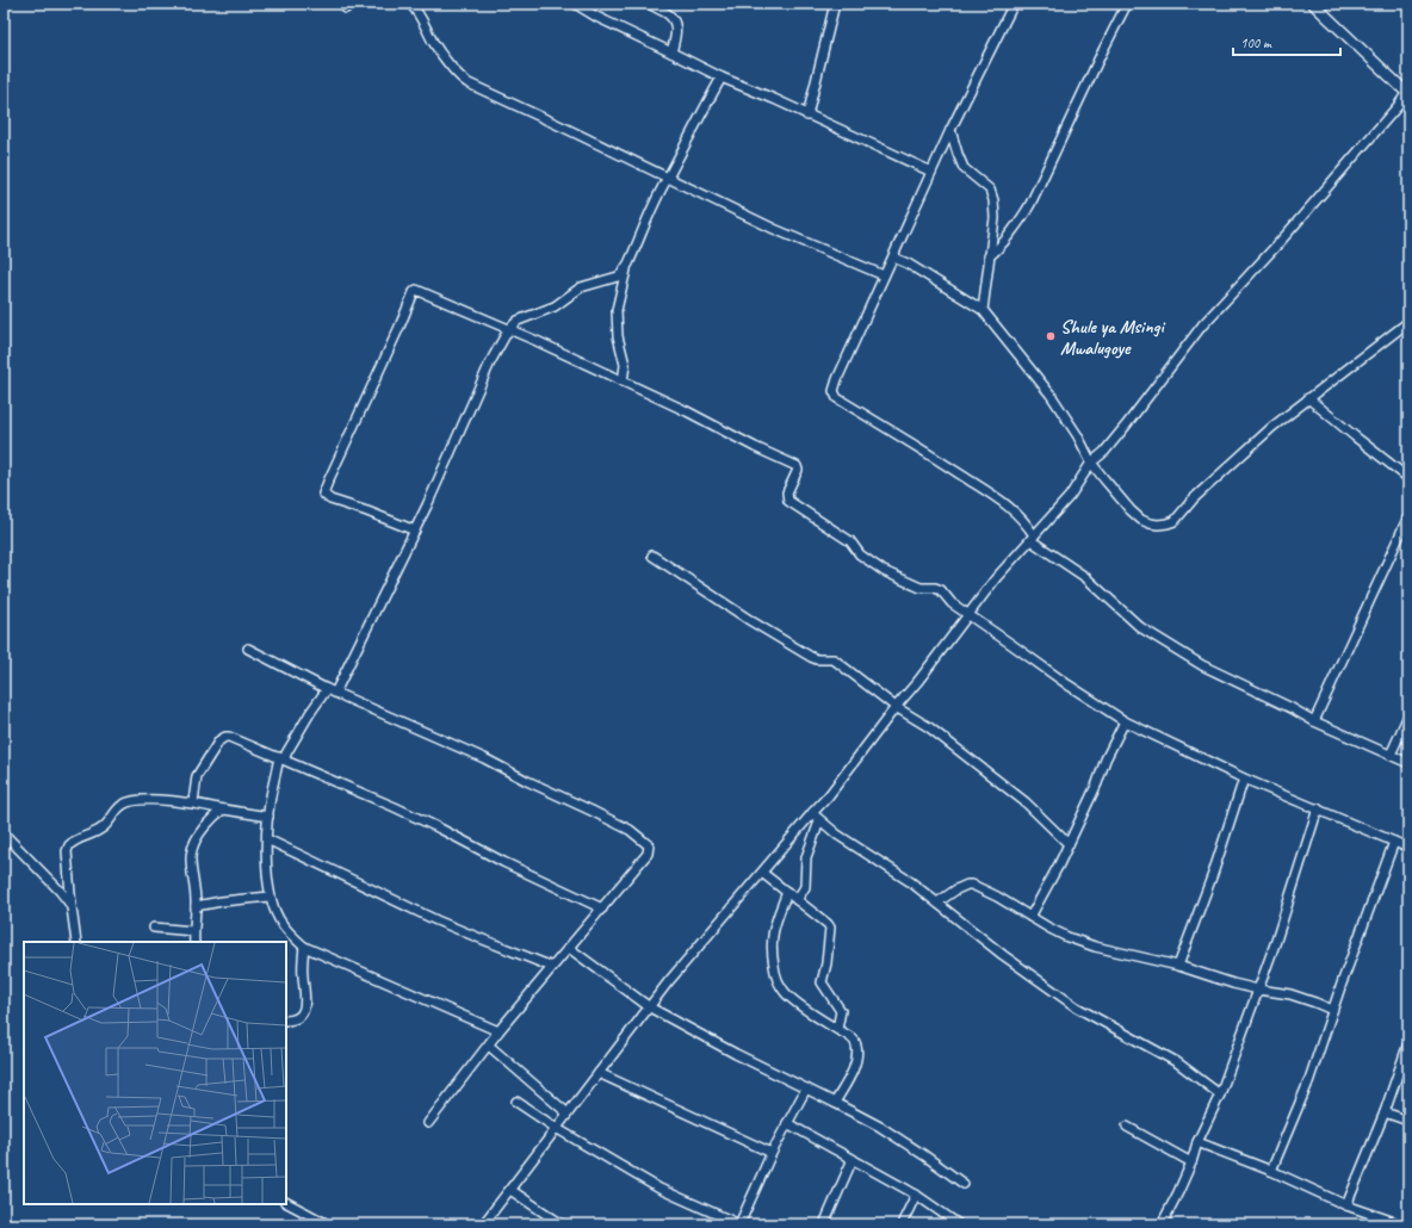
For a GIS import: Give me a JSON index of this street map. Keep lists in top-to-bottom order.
{
  "places": ["Shule ya Msingi Mwalugoye"],
  "scale_bar": "100 m"
}
